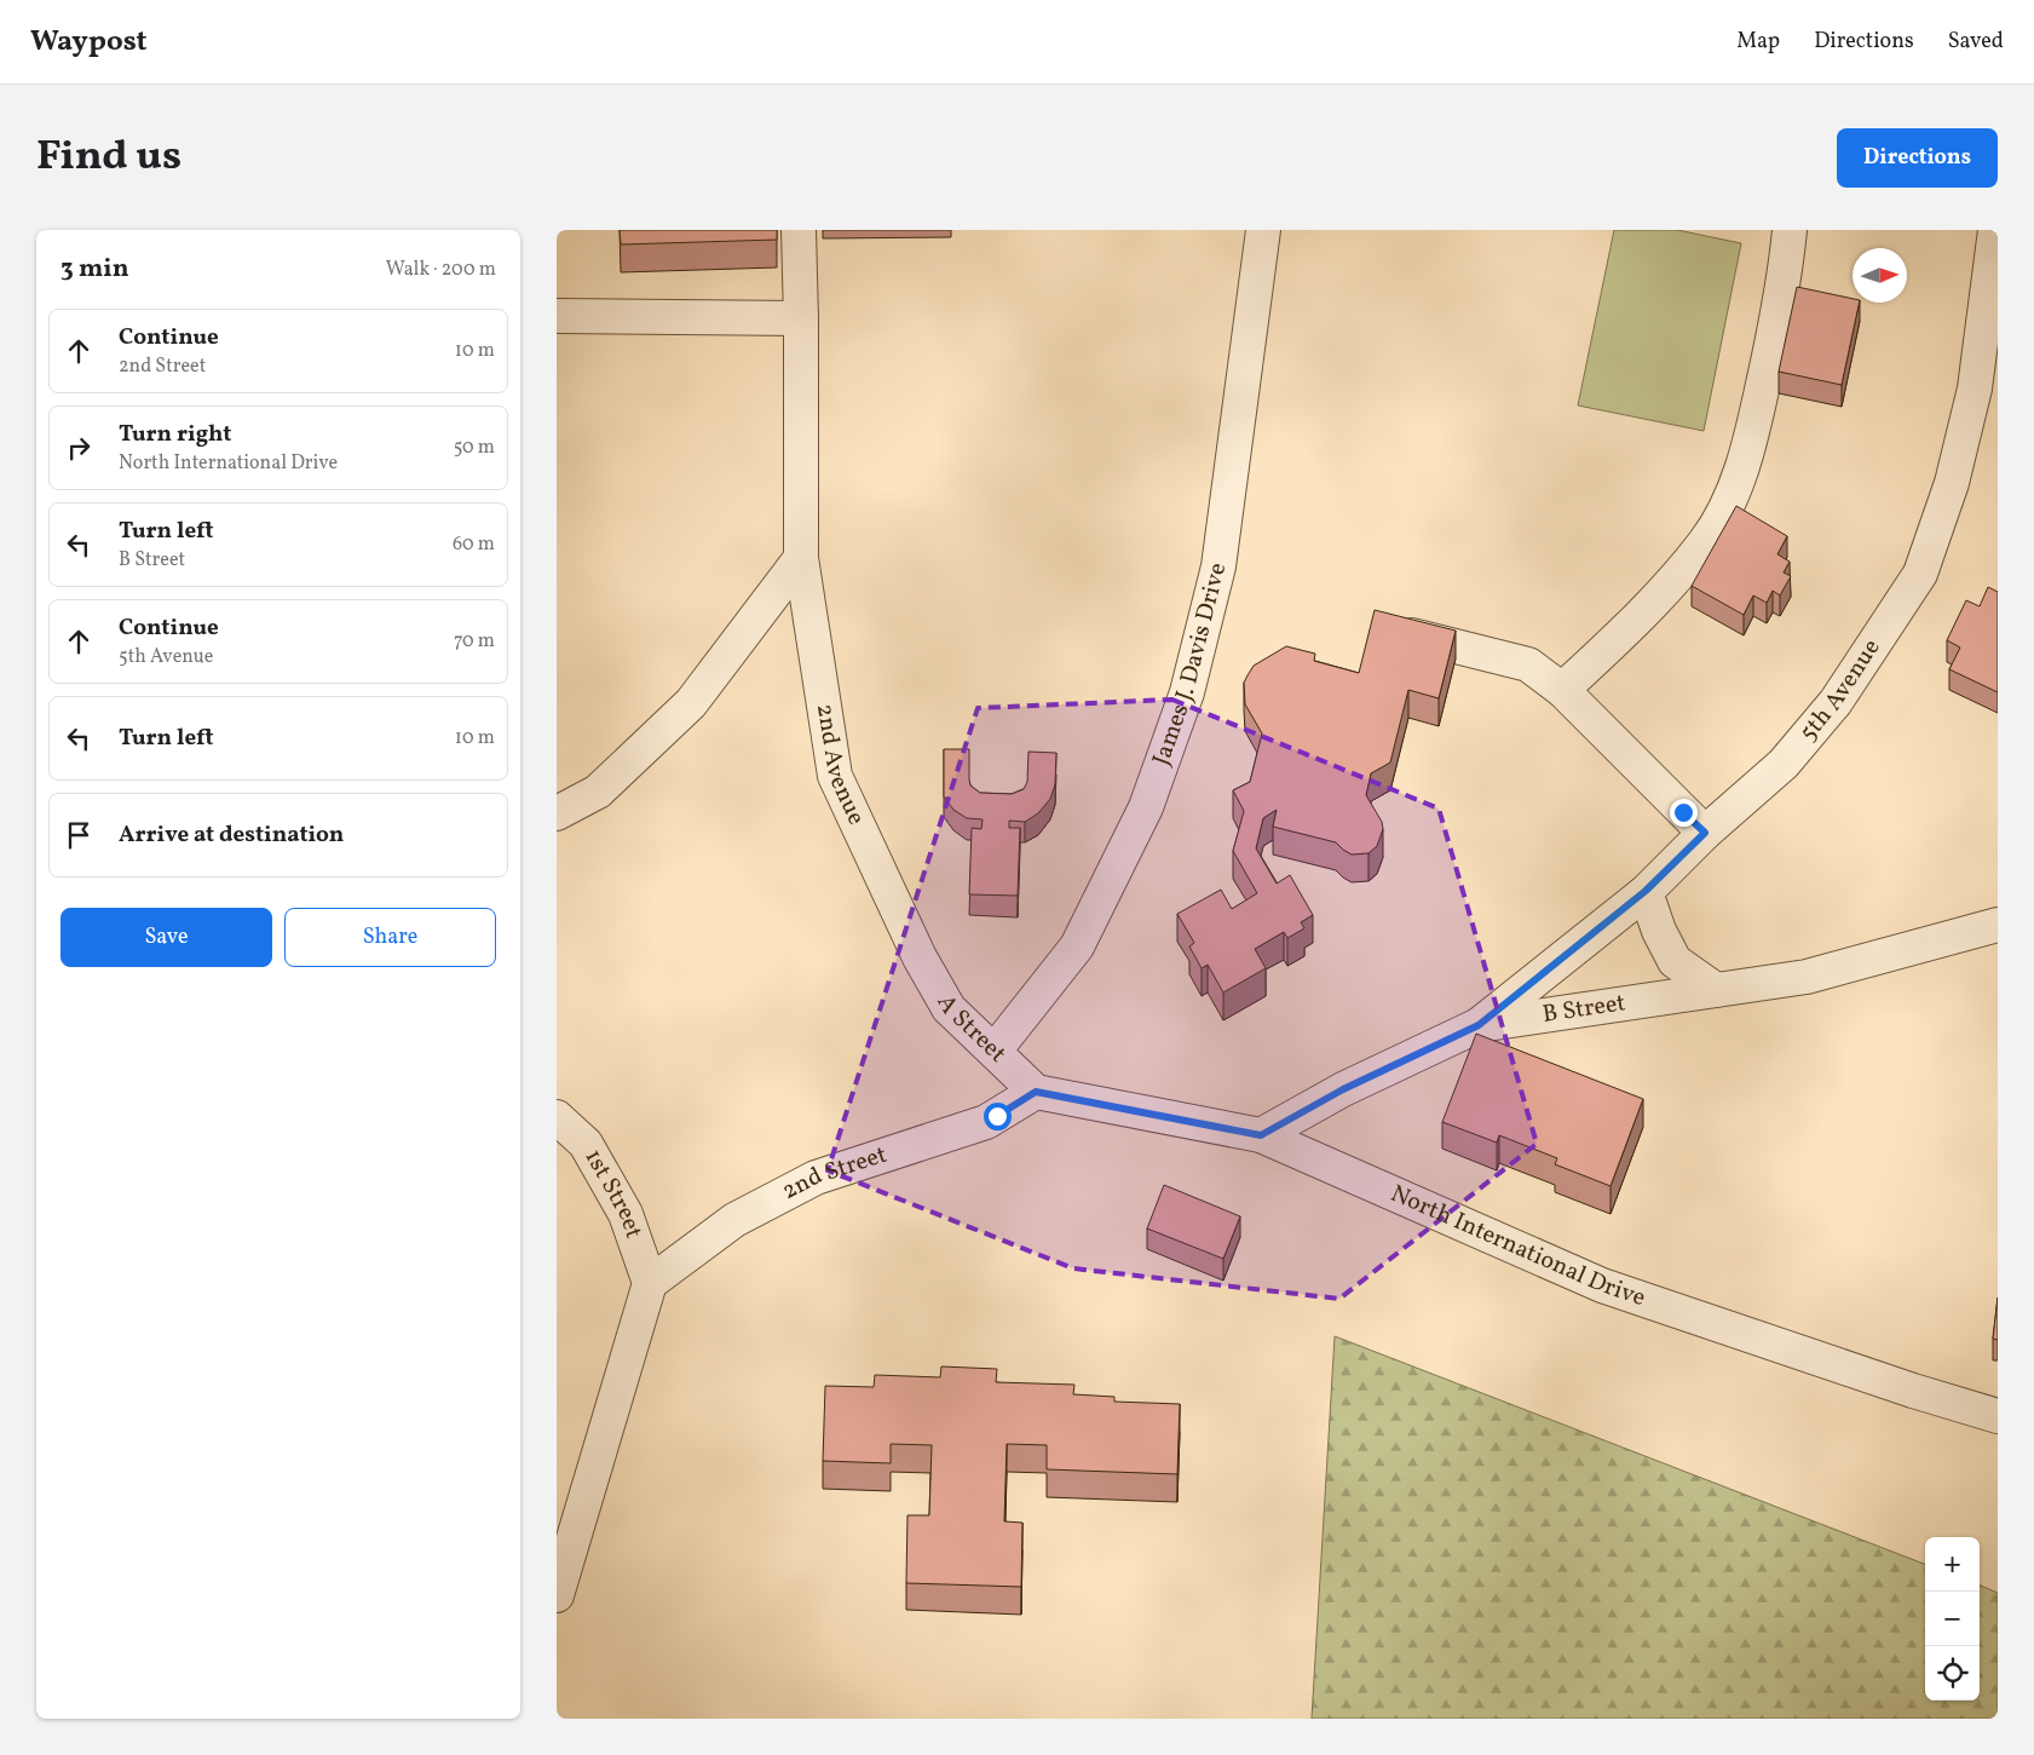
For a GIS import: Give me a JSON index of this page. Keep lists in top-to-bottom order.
{
  "streets": {
    "street": [
      "James J. Davis Drive",
      "5th Avenue",
      "2nd Avenue",
      "B Street",
      "A Street",
      "2nd Street",
      "1st Street",
      "North International Drive"
    ]
  },
  "crossings": [
    ["James J. Davis Drive", "A Street"],
    ["5th Avenue", "B Street"],
    ["2nd Avenue", "A Street"],
    ["B Street", "North International Drive"],
    ["A Street", "2nd Street"],
    ["A Street", "North International Drive"],
    ["2nd Street", "1st Street"],
    ["2nd Street", "North International Drive"]
  ],
  "north": "right",
  "page": {
    "header": "Waypost",
    "nav": ["Map", "Directions", "Saved"],
    "title": "Find us",
    "buttons": [
      "Directions",
      ["Save", "Share"]
    ],
    "heading": ["3 min", "Walk · 200 m"],
    "list": [
      ["Continue", "2nd Street", "10 m"],
      ["Turn right", "North International Drive", "50 m"],
      ["Turn left", "B Street", "60 m"],
      ["Continue", "5th Avenue", "70 m"],
      ["Turn left", "10 m"],
      "Arrive at destination"
    ],
    "map_buttons": ["+", "−"]
  }
}
